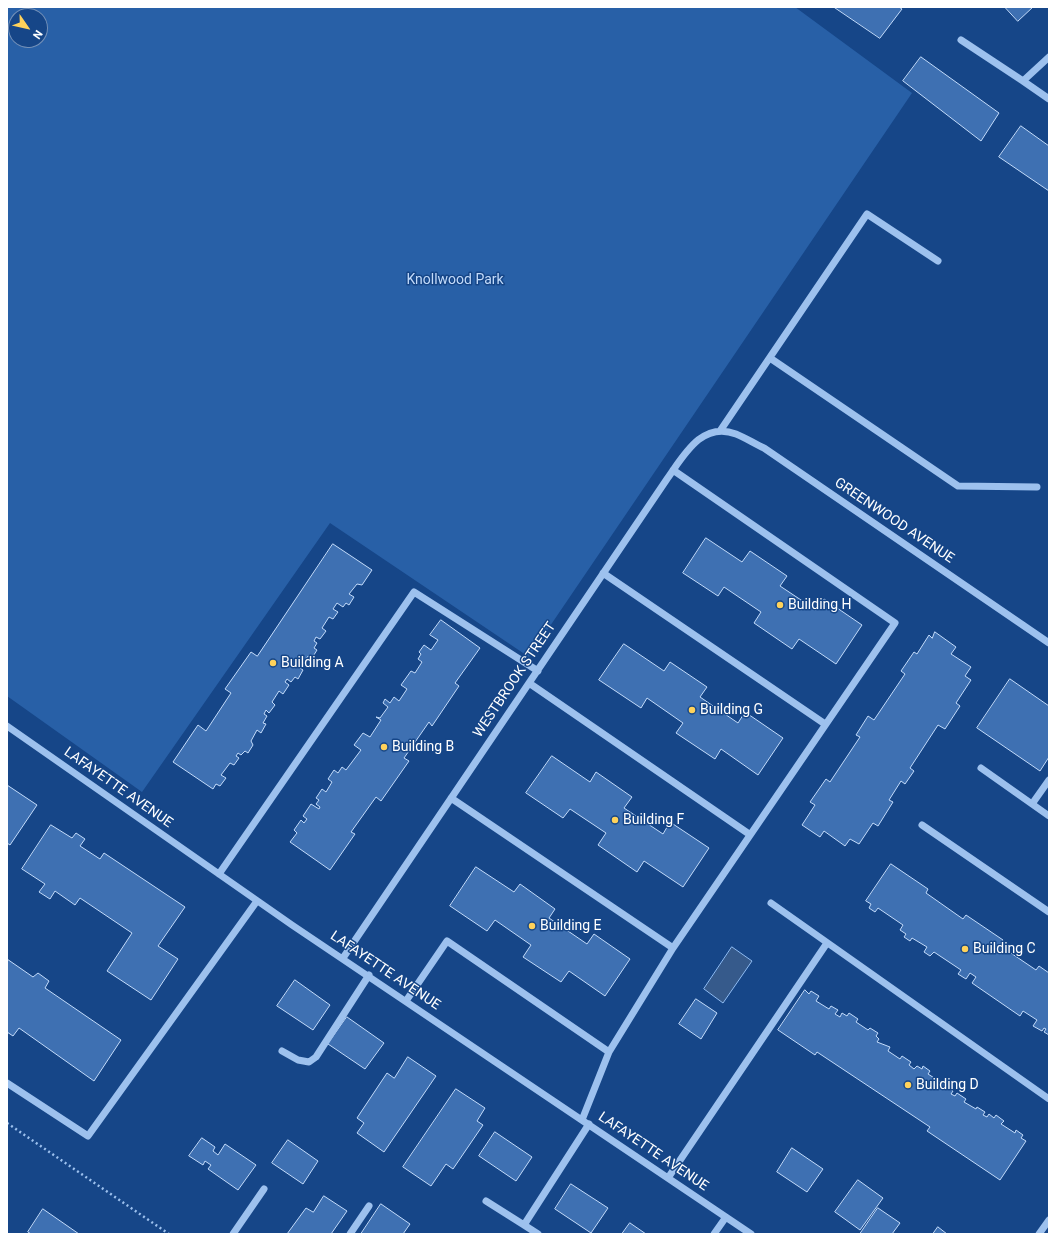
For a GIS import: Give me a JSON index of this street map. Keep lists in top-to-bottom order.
{
  "streets": {
    "street": ["GREENWOOD AVENUE", "WESTBROOK STREET", "LAFAYETTE AVENUE"]
  },
  "crossings": [
    ["GREENWOOD AVENUE", "WESTBROOK STREET"],
    ["WESTBROOK STREET", "LAFAYETTE AVENUE"]
  ],
  "parks": ["Knollwood Park"],
  "places": [
    "Building H",
    "Building A",
    "Building G",
    "Building B",
    "Building F",
    "Building E",
    "Building C",
    "Building D"
  ],
  "north": "bottom right"
}
